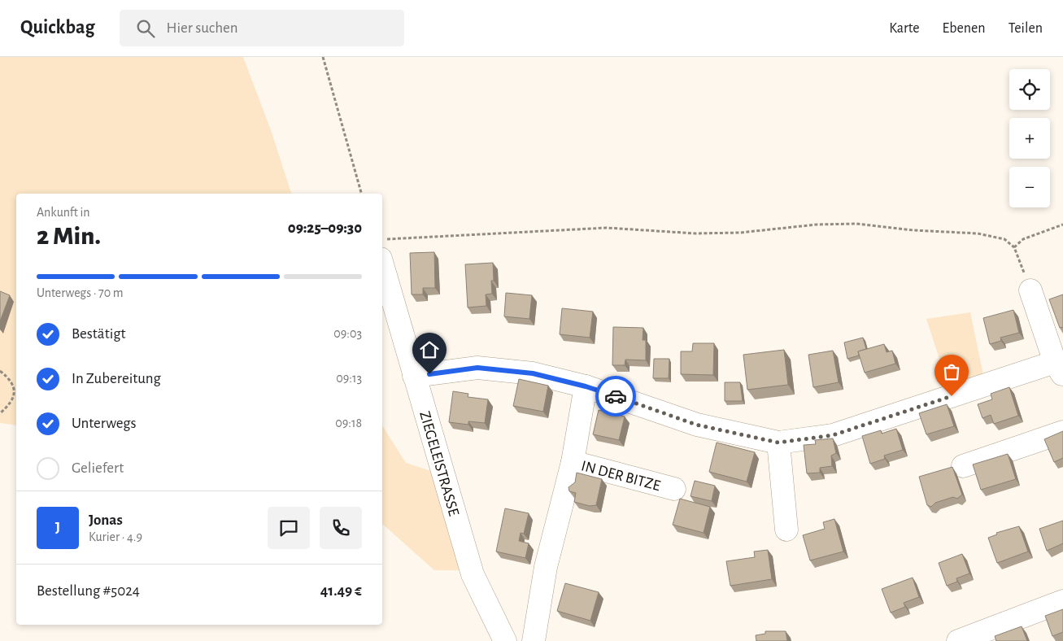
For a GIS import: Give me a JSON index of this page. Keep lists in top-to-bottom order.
{
  "streets": {
    "street": ["ZIEGELEISTRASSE", "IN DER BITZE"]
  },
  "page": {
    "header": "Quickbag",
    "search": "Hier suchen",
    "nav": ["Karte", "Ebenen", "Teilen"],
    "map_buttons": ["+", "−"],
    "heading": ["2 Min.", "Ankunft in", "09:25–09:30"],
    "panel": [
      "Jonas",
      "Kurier · 4.9",
      "Bestellung #5024",
      "41.49 €"
    ],
    "bar": "Unterwegs · 70 m",
    "list": [
      ["Bestätigt", "09:03"],
      ["In Zubereitung", "09:13"],
      ["Unterwegs", "09:18"],
      "Geliefert"
    ],
    "round": "J"
  }
}
